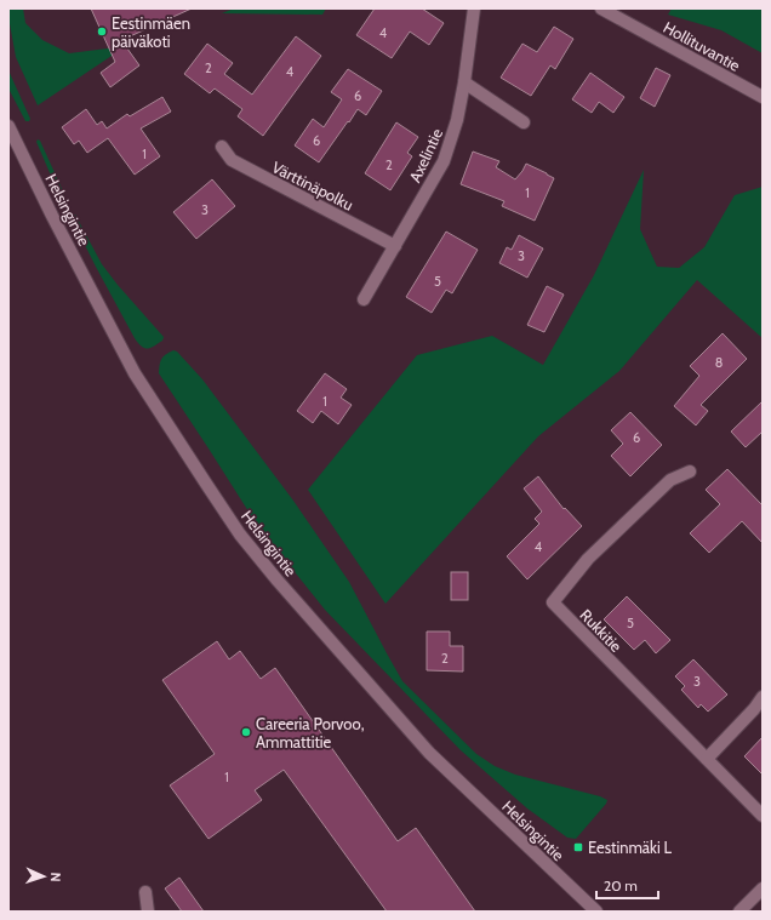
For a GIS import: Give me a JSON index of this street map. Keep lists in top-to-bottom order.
{
  "streets": {
    "street": [
      "Hollituvantie",
      "Axelintie",
      "Värttinäpolku",
      "Helsingintie",
      "Rukkitie"
    ]
  },
  "crossings": [
    ["Axelintie", "Värttinäpolku"]
  ],
  "places": {
    "other": ["Eestinmäen päiväkoti", "Careeria Porvoo, Ammattitie"],
    "transit": ["Eestinmäki L"]
  },
  "house_numbers": [
    "4",
    "2",
    "4",
    "6",
    "6",
    "1",
    "2",
    "1",
    "3",
    "3",
    "5",
    "8",
    "1",
    "6",
    "4",
    "5",
    "2",
    "3",
    "1"
  ],
  "scale_bar": "20 m",
  "north": "right"
}
